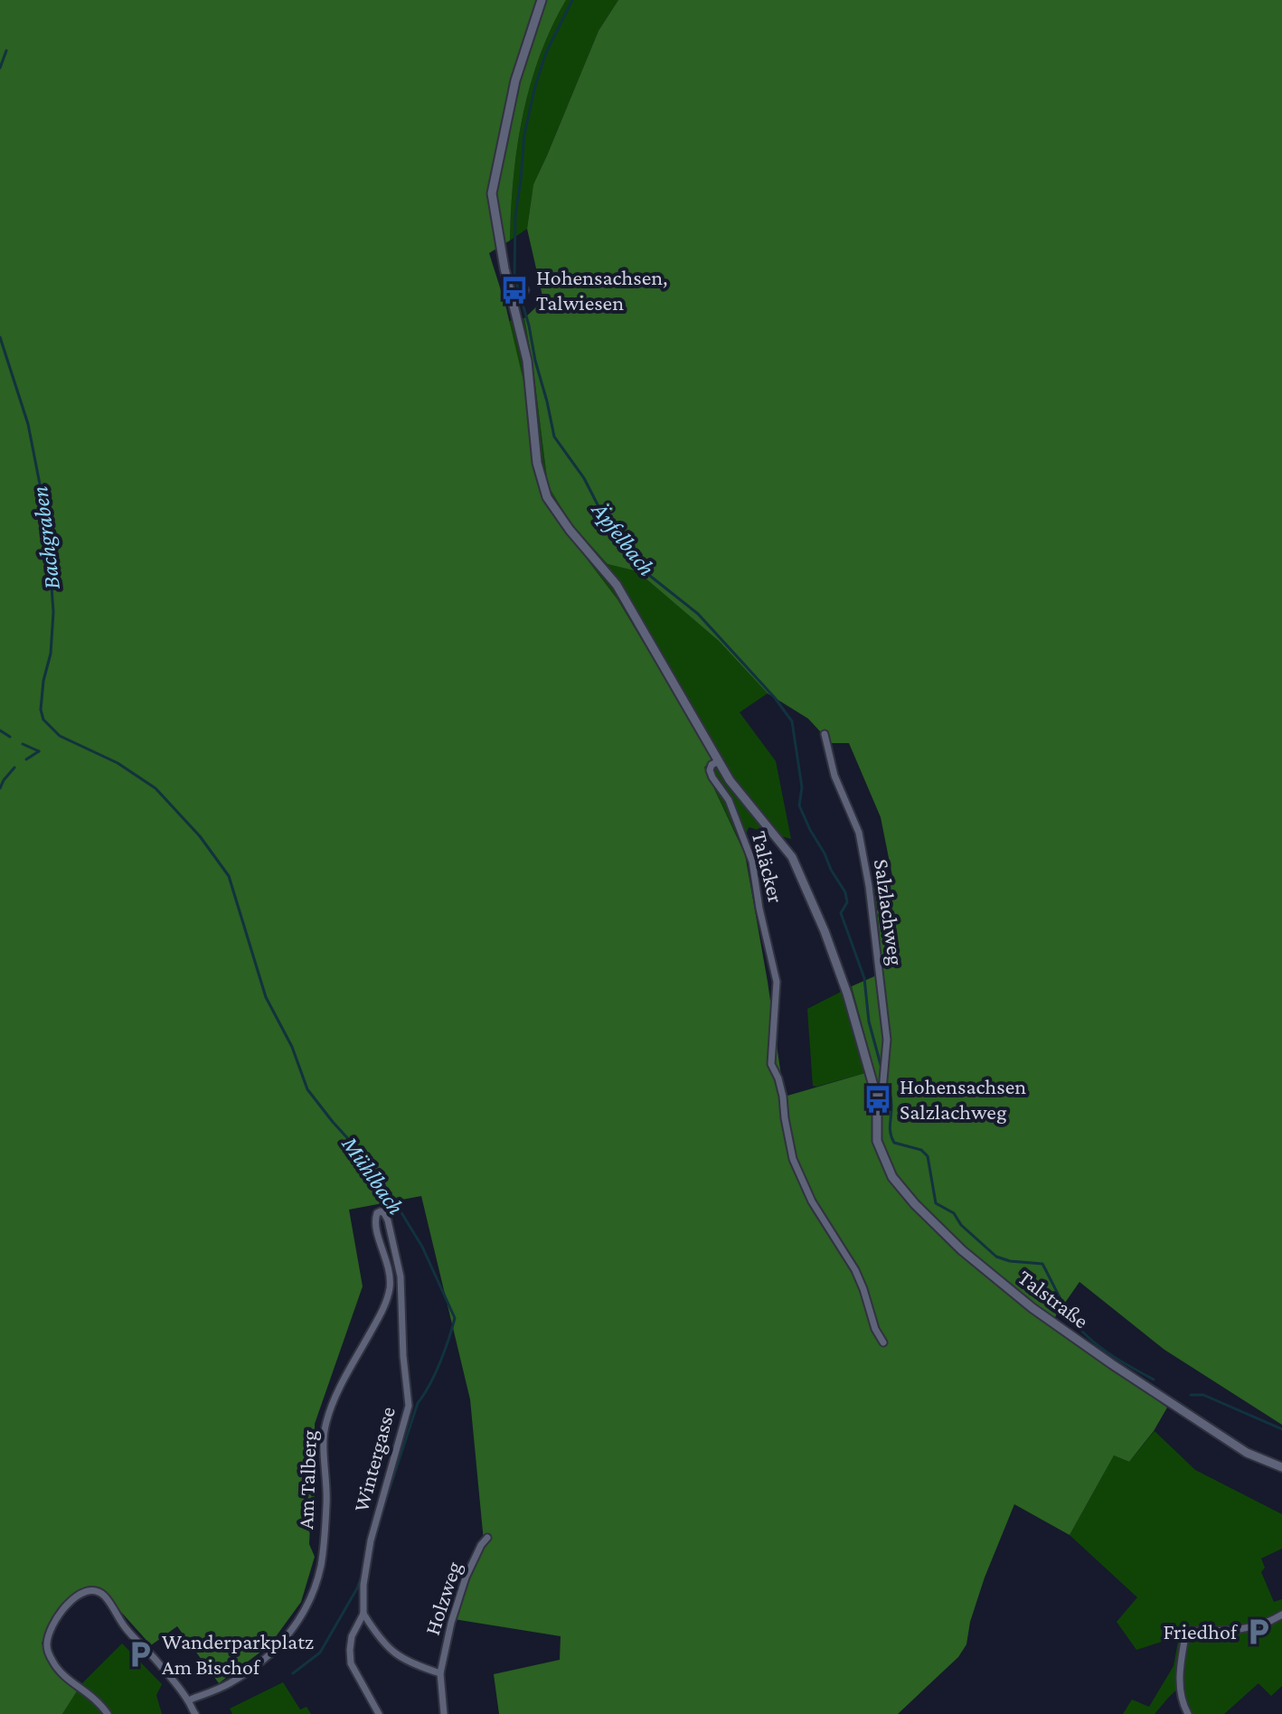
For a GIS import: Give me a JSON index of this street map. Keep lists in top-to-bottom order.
{
  "streets": {
    "street": [
      "Taläcker",
      "Salzlachweg",
      "Talstraße",
      "Wintergasse",
      "Am Talberg",
      "Holzweg"
    ]
  },
  "crossings": [
    ["Taläcker", "Salzlachweg"],
    ["Taläcker", "Talstraße"],
    ["Salzlachweg", "Talstraße"],
    ["Wintergasse", "Am Talberg"]
  ],
  "water": ["Bachgraben", "Äpfelbach", "Mühlbach"],
  "places": {
    "bus stop": ["Hohensachsen, Talwiesen", "Hohensachsen Salzlachweg"],
    "parking": ["Friedhof", "Wanderparkplatz Am Bischof"]
  }
}
